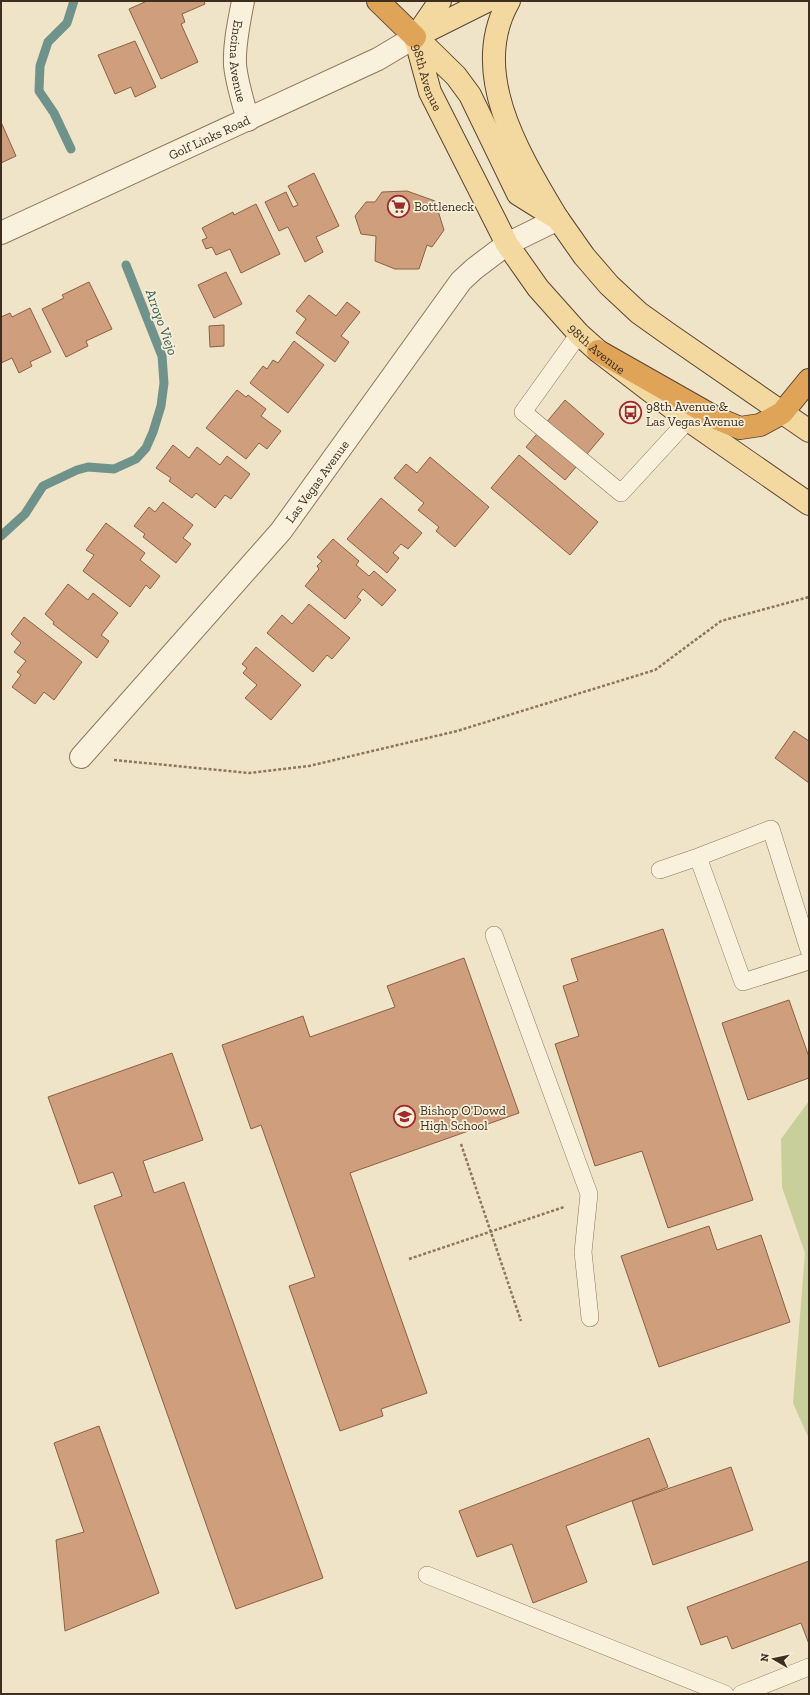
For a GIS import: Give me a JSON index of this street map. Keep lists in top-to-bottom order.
{
  "streets": {
    "main road": ["98th Avenue", "Golf Links Road"],
    "street": ["Encina Avenue", "Las Vegas Avenue"]
  },
  "crossings": [
    ["Encina Avenue", "Golf Links Road"],
    ["98th Avenue", "Golf Links Road"],
    ["98th Avenue", "Las Vegas Avenue"]
  ],
  "water": ["Arroyo Viejo"],
  "places": {
    "supermarket": ["Bottleneck"],
    "bus stop": ["98th Avenue & Las Vegas Avenue"],
    "school or university": ["Bishop O'Dowd High School"]
  },
  "north": "left"
}
